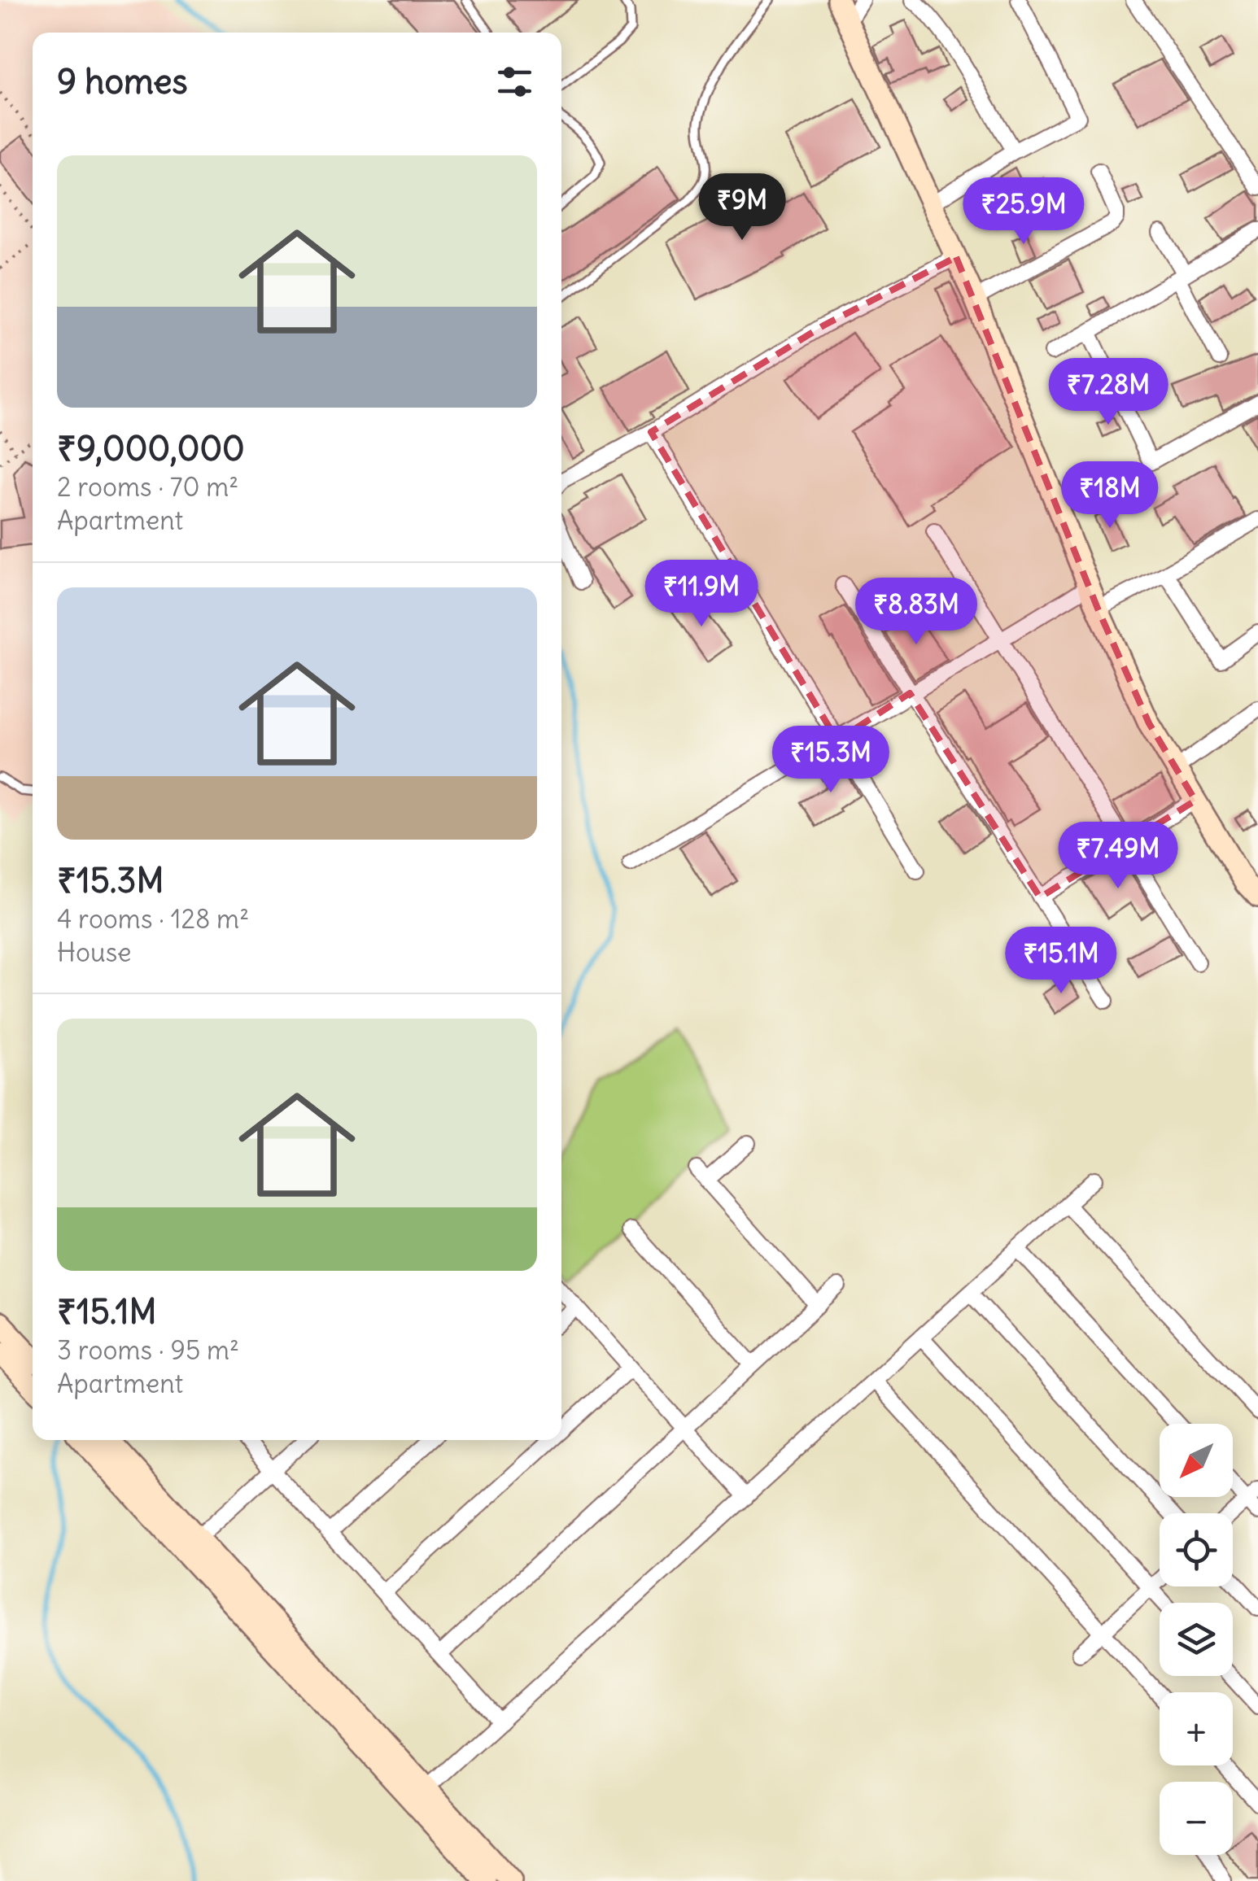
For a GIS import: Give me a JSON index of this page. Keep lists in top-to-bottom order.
{
  "north": "bottom left",
  "page": {
    "heading": "9 homes",
    "list": [
      {
        "name": "₹9,000,000",
        "note": "2 rooms · 70 m² · Apartment"
      },
      {
        "name": "₹15.3M",
        "note": "4 rooms · 128 m² · House"
      },
      {
        "name": "₹15.1M",
        "note": "3 rooms · 95 m² · Apartment"
      }
    ],
    "price": [
      "₹9M",
      "₹25.9M",
      "₹7.28M",
      "₹18M",
      "₹11.9M",
      "₹8.83M",
      "₹15.3M",
      "₹7.49M",
      "₹15.1M"
    ],
    "map_buttons": ["+", "−"]
  }
}
